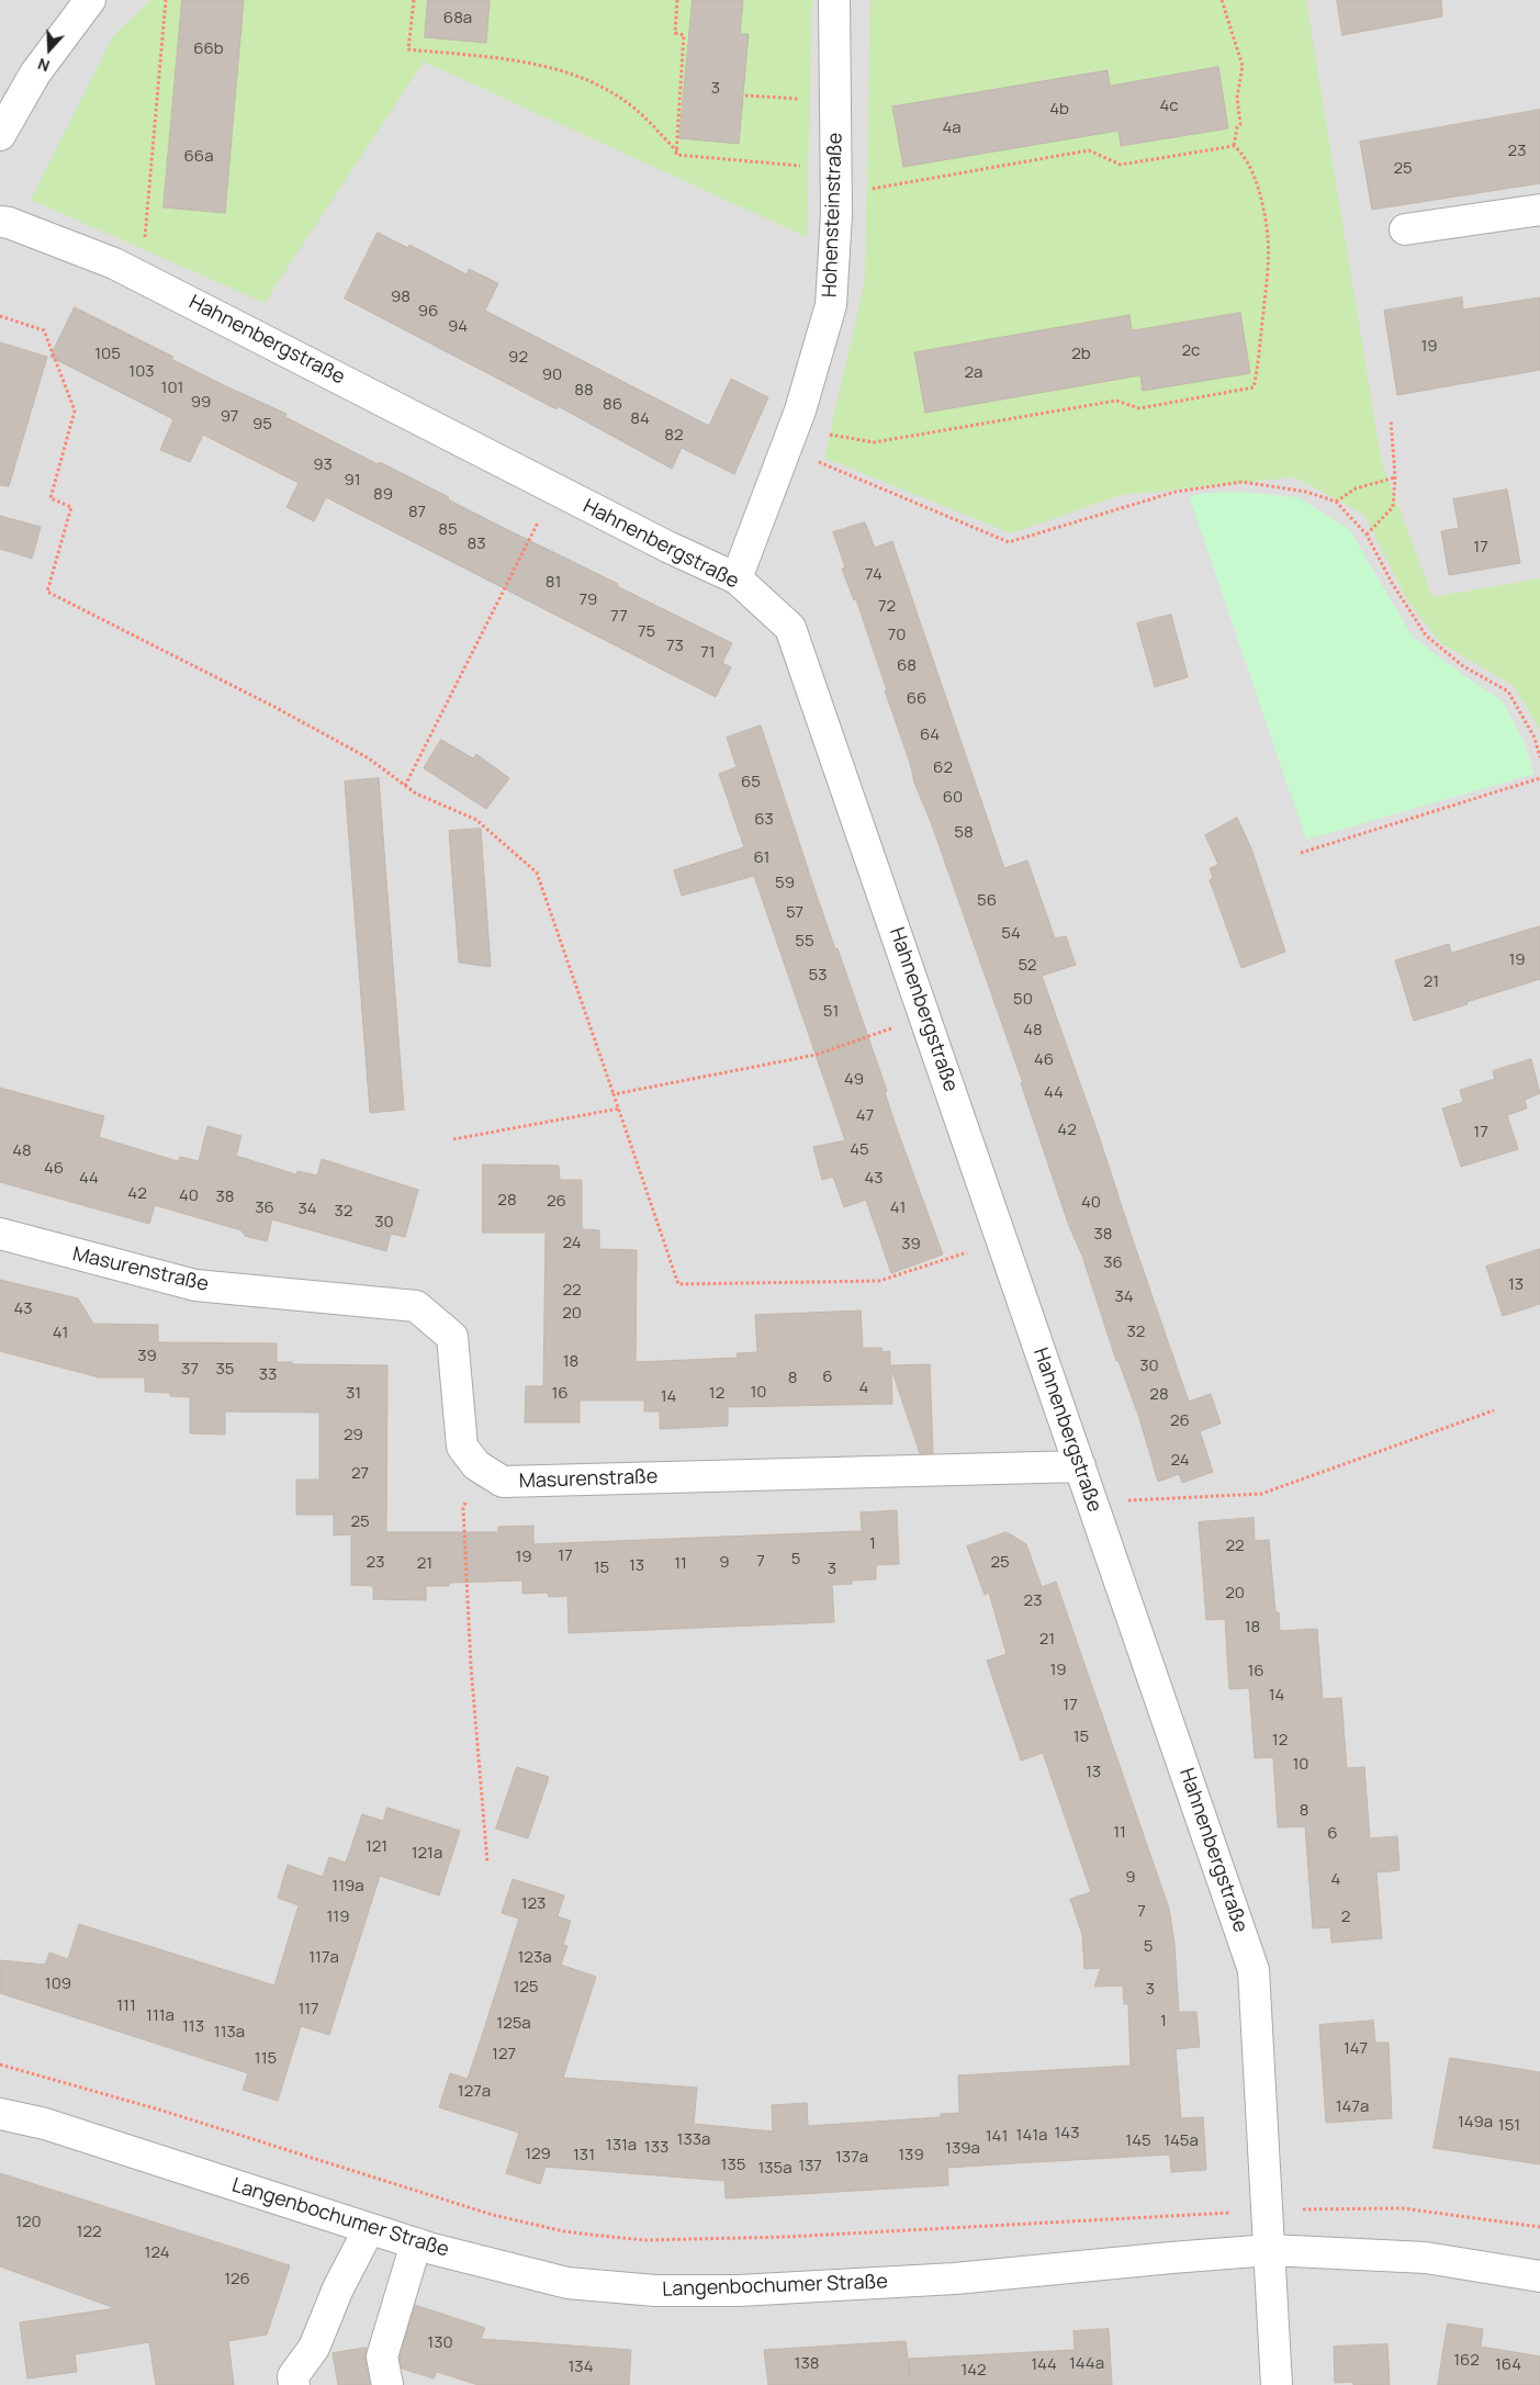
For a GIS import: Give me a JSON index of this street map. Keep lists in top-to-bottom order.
{
  "streets": {
    "street": [
      "Hohensteinstraße",
      "Hahnenbergstraße",
      "Masurenstraße",
      "Langenbochumer Straße"
    ]
  },
  "crossings": [
    ["Hohensteinstraße", "Hahnenbergstraße"],
    ["Hahnenbergstraße", "Masurenstraße"],
    ["Hahnenbergstraße", "Langenbochumer Straße"]
  ],
  "house_numbers": [
    "68a",
    "66b",
    "3",
    "4c",
    "4b",
    "4a",
    "23",
    "66a",
    "25",
    "98",
    "96",
    "94",
    "19",
    "2c",
    "105",
    "2b",
    "92",
    "103",
    "2a",
    "90",
    "101",
    "88",
    "99",
    "86",
    "97",
    "84",
    "95",
    "82",
    "93",
    "91",
    "89",
    "87",
    "85",
    "83",
    "17",
    "74",
    "81",
    "79",
    "72",
    "77",
    "75",
    "70",
    "73",
    "71",
    "68",
    "66",
    "64",
    "62",
    "65",
    "60",
    "63",
    "58",
    "61",
    "59",
    "56",
    "57",
    "54",
    "55",
    "19",
    "52",
    "53",
    "21",
    "50",
    "51",
    "48",
    "46",
    "49",
    "44",
    "47",
    "42",
    "17",
    "45",
    "48",
    "46",
    "44",
    "43",
    "42",
    "40",
    "38",
    "28",
    "26",
    "40",
    "36",
    "41",
    "34",
    "32",
    "30",
    "38",
    "24",
    "39",
    "36",
    "13",
    "22",
    "34",
    "43",
    "20",
    "32",
    "41",
    "39",
    "18",
    "30",
    "37",
    "35",
    "33",
    "6",
    "8",
    "4",
    "10",
    "31",
    "16",
    "12",
    "28",
    "14",
    "26",
    "29",
    "24",
    "27",
    "25",
    "1",
    "22",
    "17",
    "19",
    "5",
    "7",
    "23",
    "9",
    "25",
    "21",
    "11",
    "13",
    "15",
    "3",
    "20",
    "23",
    "18",
    "21",
    "19",
    "16",
    "14",
    "17",
    "15",
    "12",
    "10",
    "13",
    "8",
    "11",
    "6",
    "121",
    "121a",
    "9",
    "4",
    "119a",
    "123",
    "7",
    "119",
    "2",
    "5",
    "117a",
    "123a",
    "109",
    "125",
    "3",
    "111",
    "117",
    "111a",
    "1",
    "125a",
    "113",
    "113a",
    "147",
    "127",
    "115",
    "127a",
    "147a",
    "149a",
    "151",
    "143",
    "141a",
    "141",
    "133a",
    "145",
    "145a",
    "131a",
    "133",
    "139a",
    "129",
    "131",
    "139",
    "137a",
    "135",
    "137",
    "135a",
    "120",
    "122",
    "124",
    "126",
    "130",
    "162",
    "138",
    "144a",
    "144",
    "164",
    "134",
    "142"
  ],
  "north": "bottom"
}
